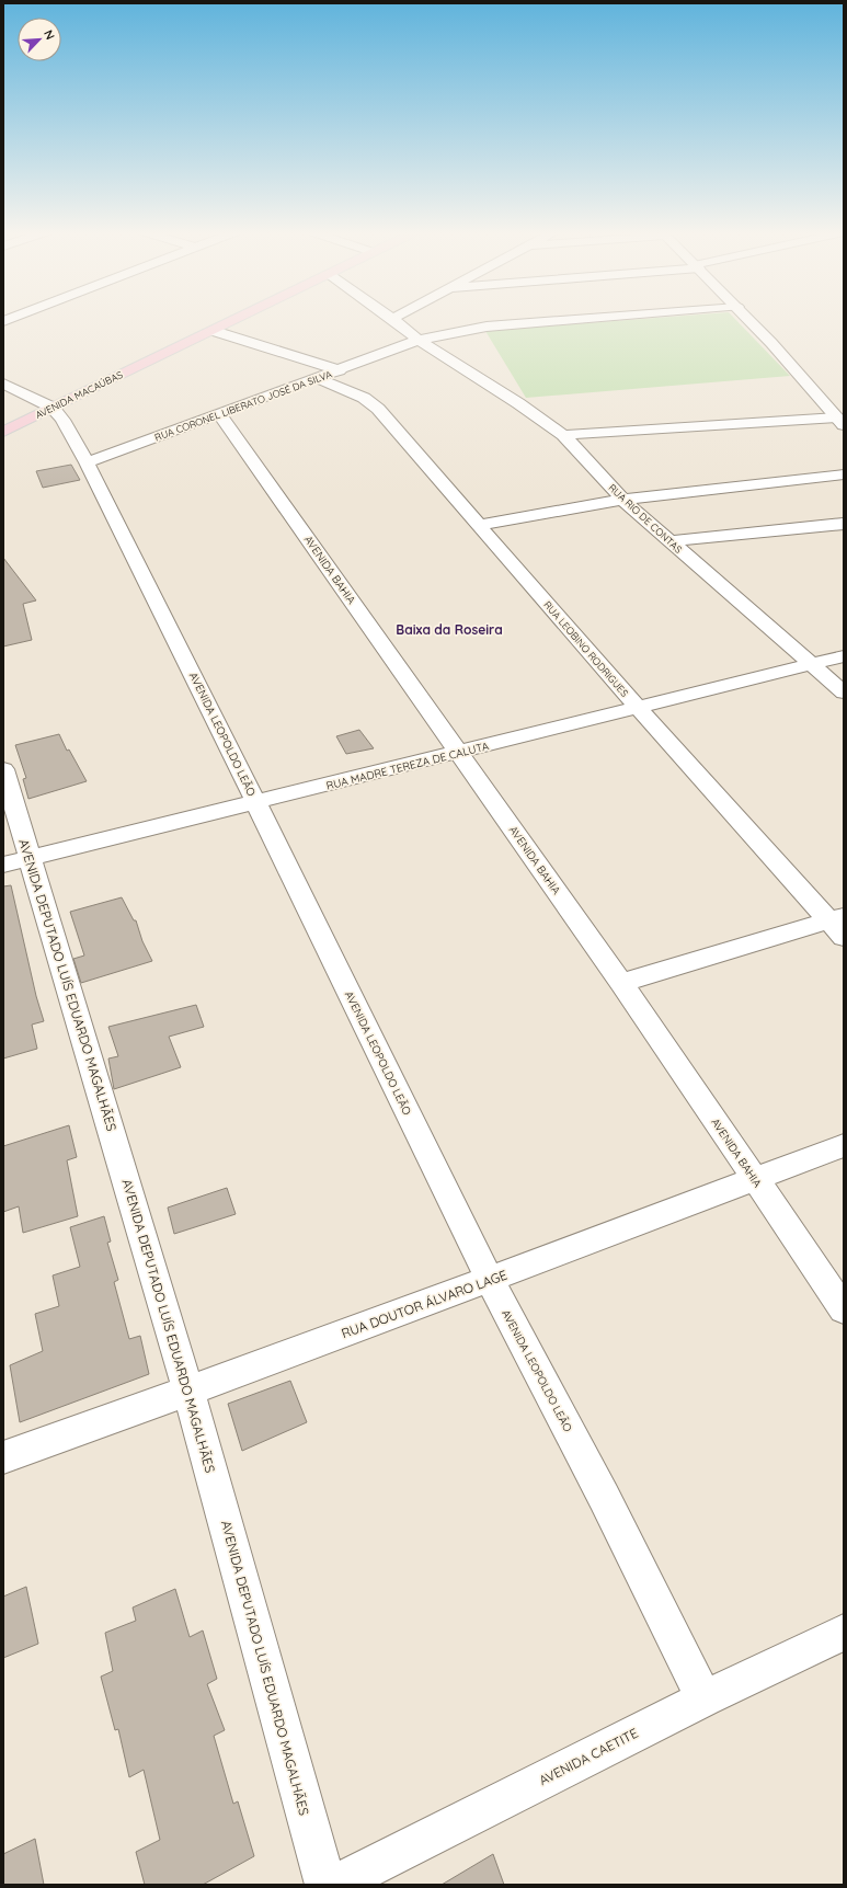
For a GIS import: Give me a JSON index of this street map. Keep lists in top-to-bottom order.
{
  "streets": {
    "main road": ["AVENIDA MACAÚBAS"],
    "street": [
      "RUA CORONEL LIBERATO JOSÉ DA SILVA",
      "RUA RIO DE CONTAS",
      "AVENIDA BAHIA",
      "RUA LEOBINO RODRIGUES",
      "AVENIDA LEOPOLDO LEÃO",
      "RUA MADRE TEREZA DE CALUTA",
      "AVENIDA DEPUTADO LUÍS EDUARDO MAGALHÃES",
      "RUA DOUTOR ÁLVARO LAGE",
      "AVENIDA CAETITE"
    ]
  },
  "crossings": [
    ["AVENIDA MACAÚBAS", "AVENIDA LEOPOLDO LEÃO"],
    ["RUA CORONEL LIBERATO JOSÉ DA SILVA", "RUA RIO DE CONTAS"],
    ["RUA CORONEL LIBERATO JOSÉ DA SILVA", "AVENIDA BAHIA"],
    ["RUA CORONEL LIBERATO JOSÉ DA SILVA", "RUA LEOBINO RODRIGUES"],
    ["RUA CORONEL LIBERATO JOSÉ DA SILVA", "AVENIDA LEOPOLDO LEÃO"],
    ["RUA RIO DE CONTAS", "RUA MADRE TEREZA DE CALUTA"],
    ["AVENIDA BAHIA", "RUA MADRE TEREZA DE CALUTA"],
    ["AVENIDA BAHIA", "RUA DOUTOR ÁLVARO LAGE"],
    ["RUA LEOBINO RODRIGUES", "RUA MADRE TEREZA DE CALUTA"],
    ["AVENIDA LEOPOLDO LEÃO", "RUA MADRE TEREZA DE CALUTA"],
    ["AVENIDA LEOPOLDO LEÃO", "RUA DOUTOR ÁLVARO LAGE"],
    ["AVENIDA LEOPOLDO LEÃO", "AVENIDA CAETITE"],
    ["RUA MADRE TEREZA DE CALUTA", "AVENIDA DEPUTADO LUÍS EDUARDO MAGALHÃES"],
    ["AVENIDA DEPUTADO LUÍS EDUARDO MAGALHÃES", "RUA DOUTOR ÁLVARO LAGE"]
  ],
  "districts": ["Baixa da Roseira"],
  "north": "top right"
}
